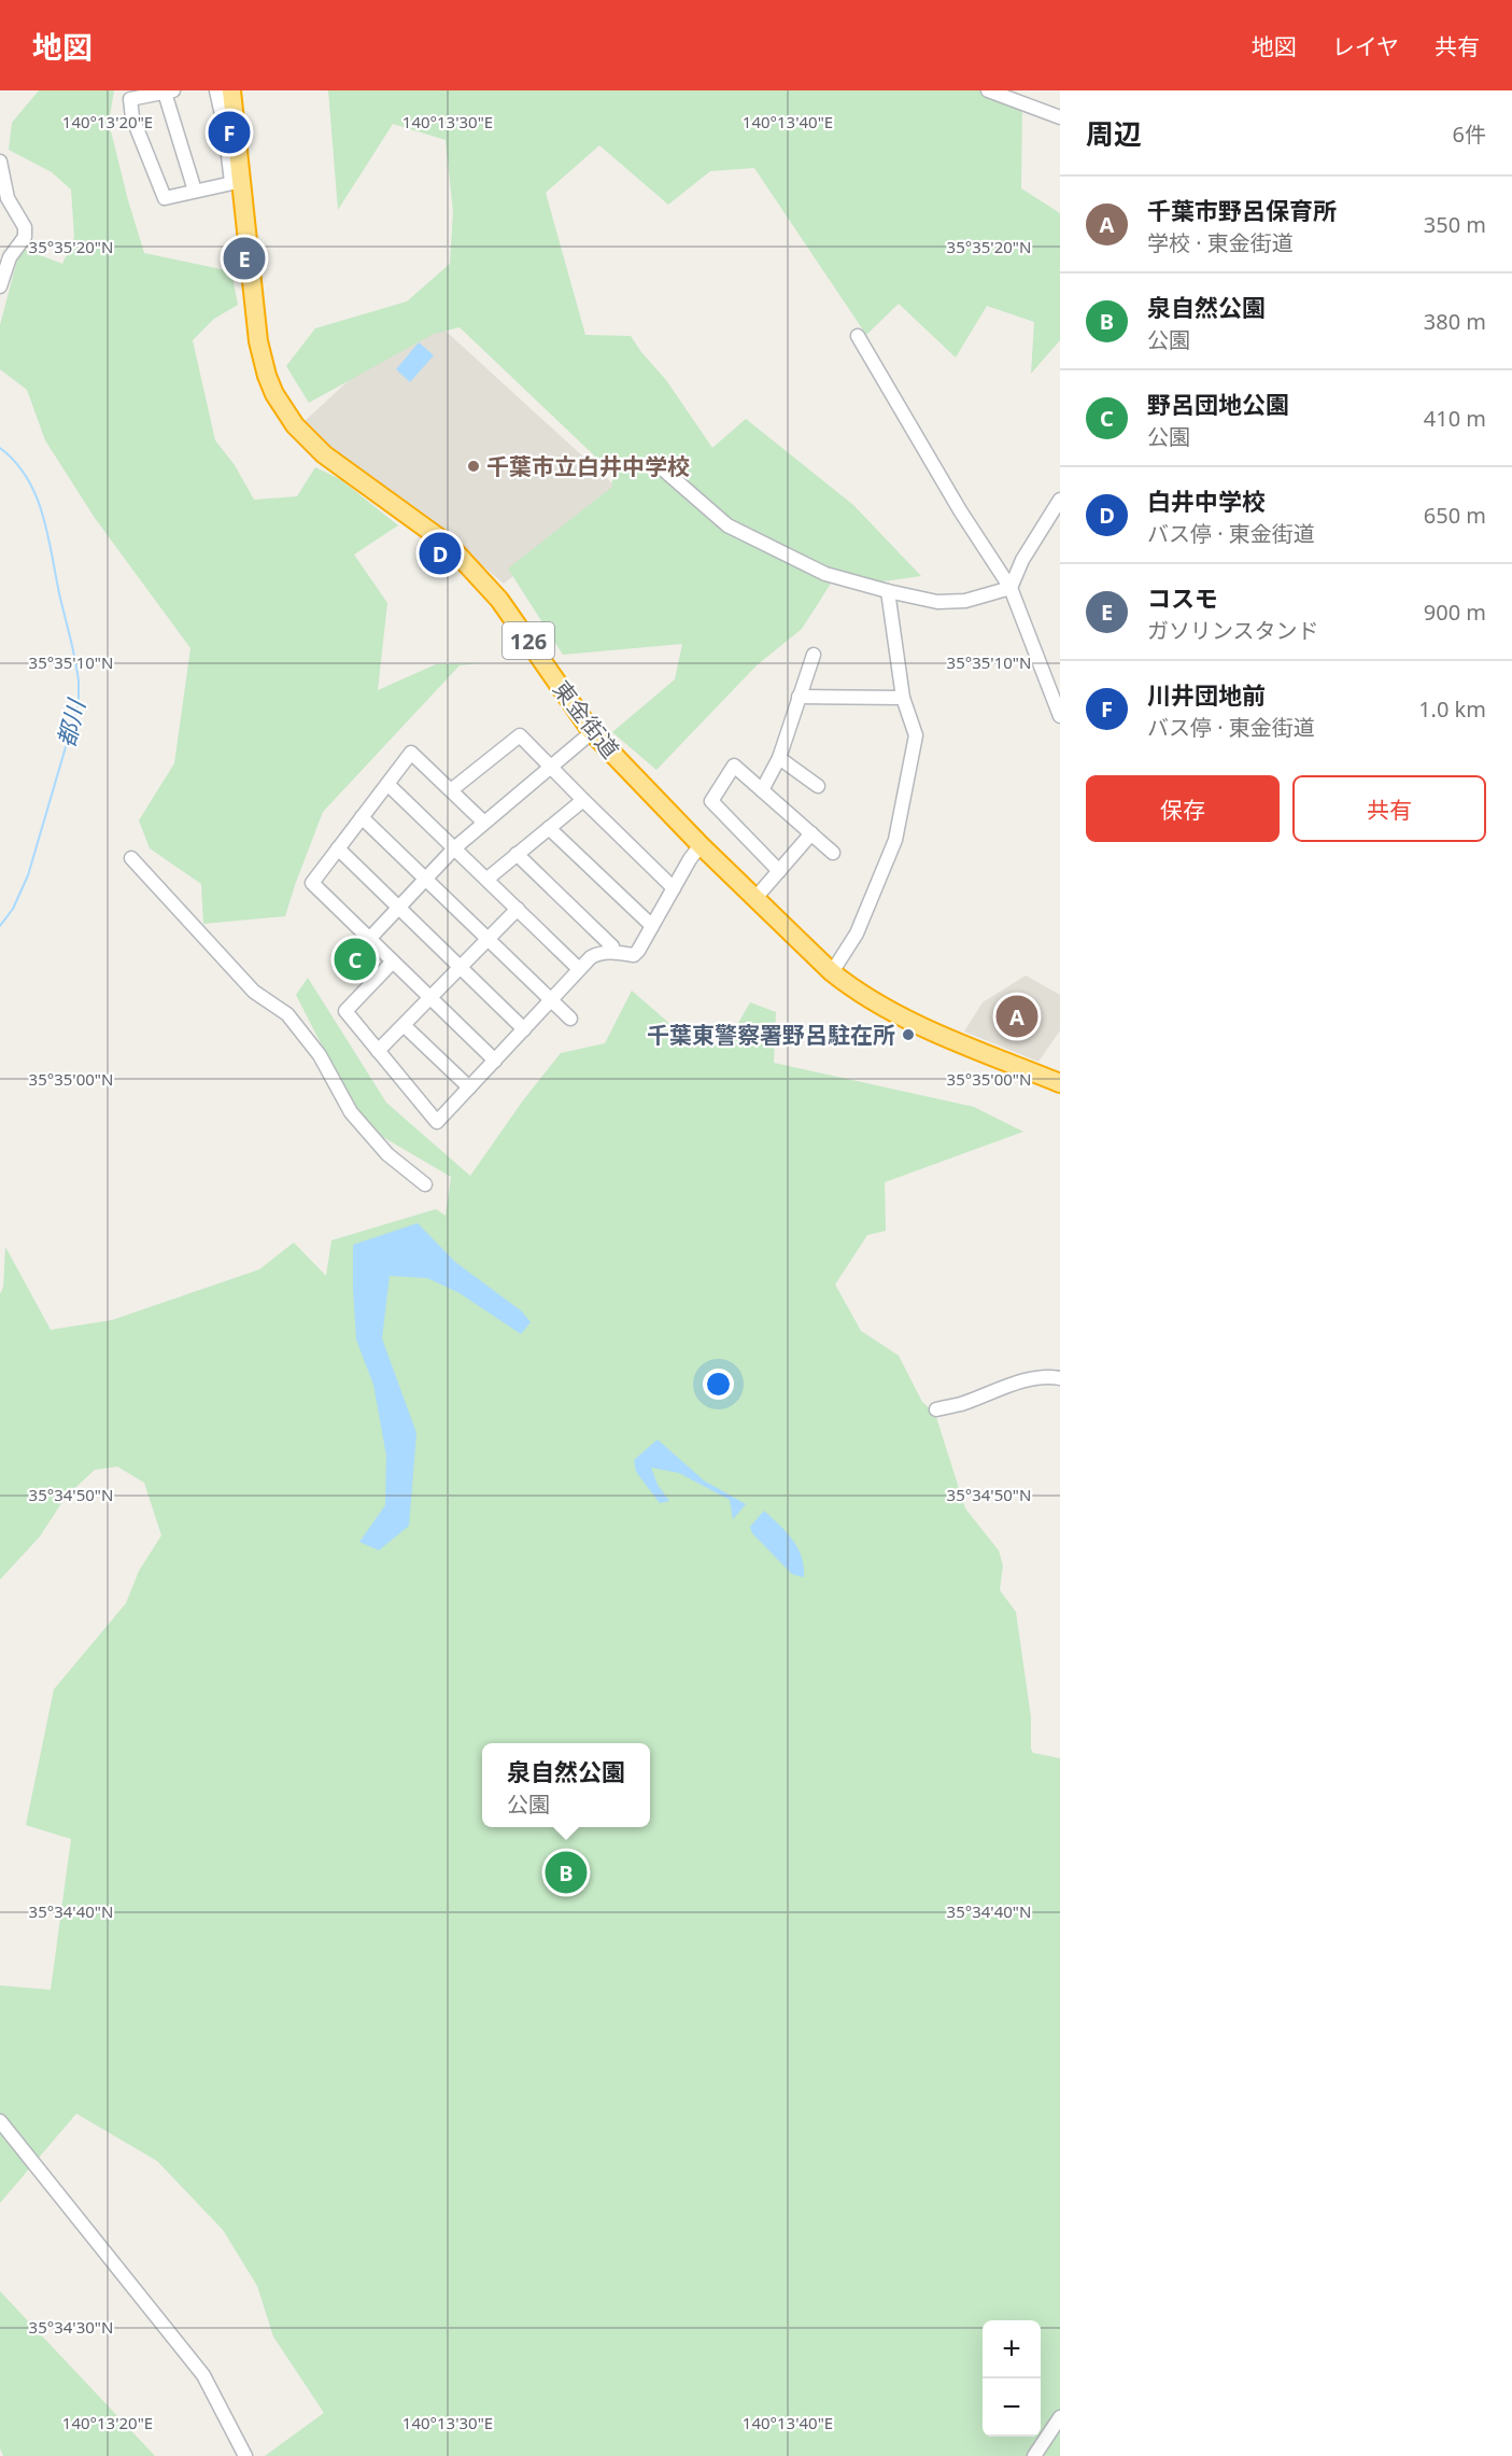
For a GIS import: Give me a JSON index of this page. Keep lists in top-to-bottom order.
{
  "streets": {
    "highway": ["126", "東金街道"]
  },
  "water": ["都川"],
  "places": ["千葉市立白井中学校", "千葉東警察署野呂駐在所"],
  "page": {
    "header": "地図",
    "nav": ["地図", "レイヤ", "共有"],
    "heading": ["周辺", "6件"],
    "pins": [
      "F",
      "E",
      "D",
      "C",
      "A",
      "B"
    ],
    "list": [
      {
        "mark": "A",
        "name": "千葉市野呂保育所",
        "note": "学校 · 東金街道",
        "value": "350 m"
      },
      {
        "mark": "B",
        "name": "泉自然公園",
        "note": "公園",
        "value": "380 m"
      },
      {
        "mark": "C",
        "name": "野呂団地公園",
        "note": "公園",
        "value": "410 m"
      },
      {
        "mark": "D",
        "name": "白井中学校",
        "note": "バス停 · 東金街道",
        "value": "650 m"
      },
      {
        "mark": "E",
        "name": "コスモ",
        "note": "ガソリンスタンド",
        "value": "900 m"
      },
      {
        "mark": "F",
        "name": "川井団地前",
        "note": "バス停 · 東金街道",
        "value": "1.0 km"
      }
    ],
    "buttons": ["保存", "共有"],
    "popup": ["泉自然公園", "公園"],
    "map_buttons": ["+", "−"]
  },
  "coordinates": [
    "140°13'20\"E",
    "140°13'30\"E",
    "140°13'40\"E",
    "35°35'20\"N",
    "35°35'10\"N",
    "35°35'00\"N",
    "35°34'50\"N",
    "35°34'40\"N",
    "35°34'30\"N"
  ]
}
